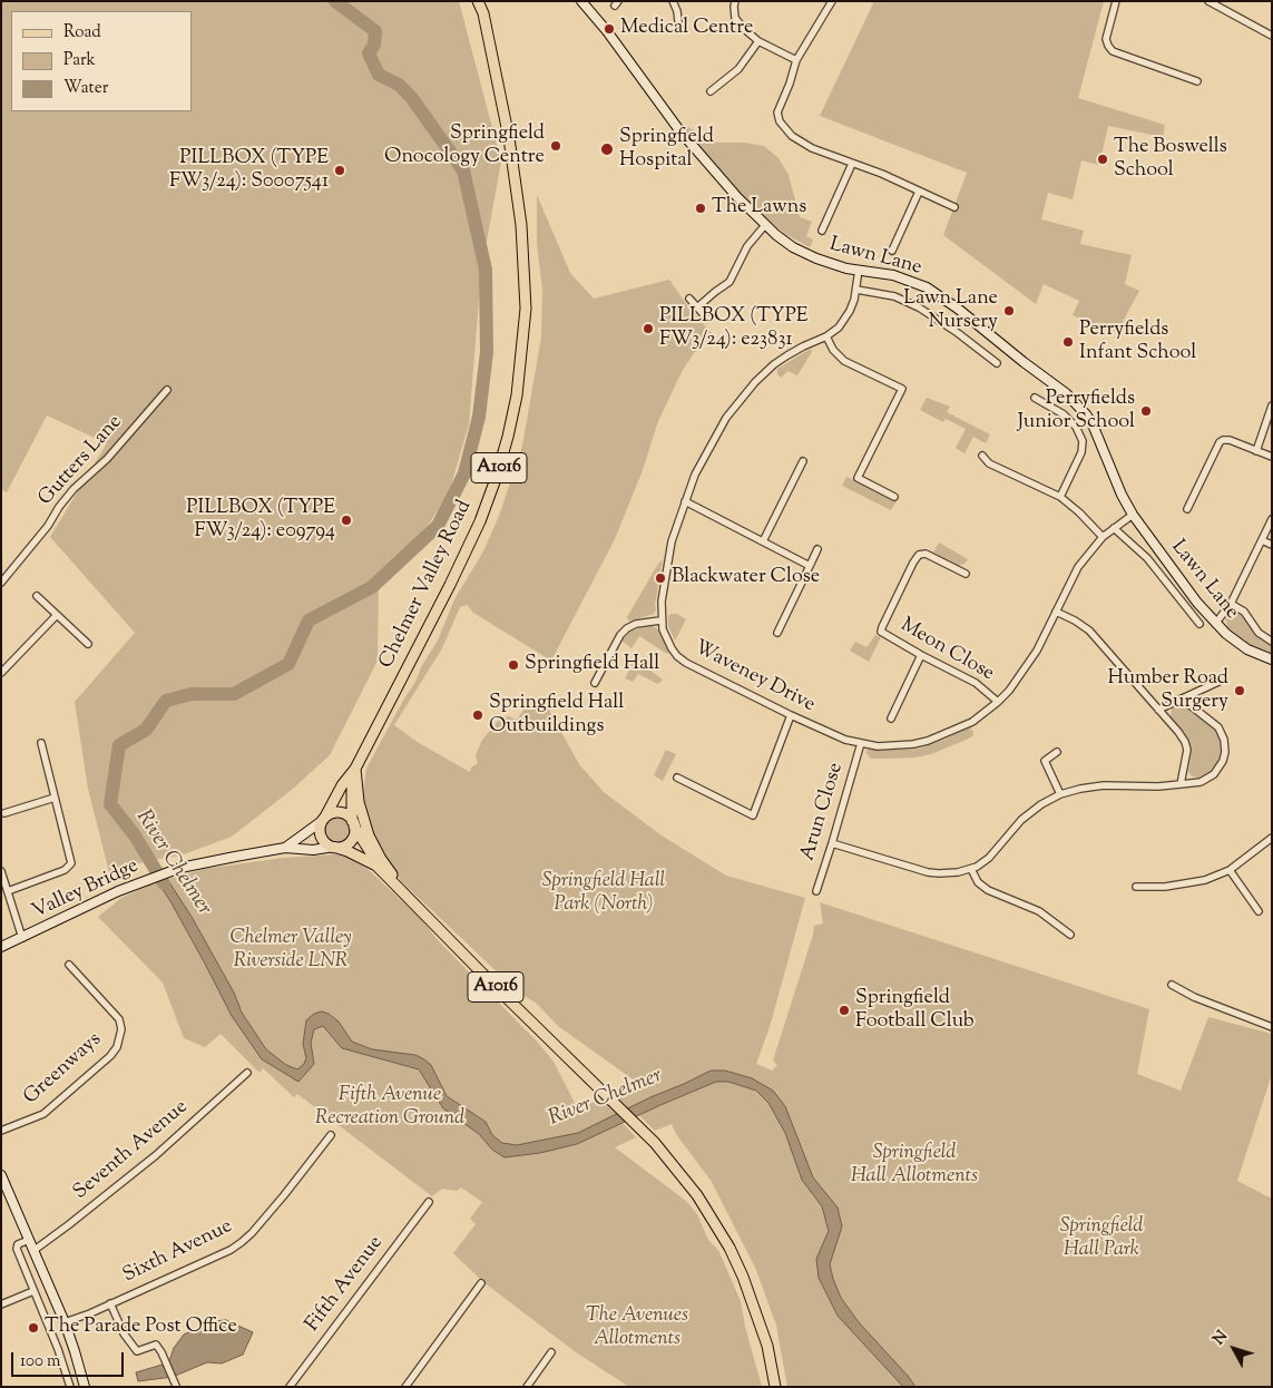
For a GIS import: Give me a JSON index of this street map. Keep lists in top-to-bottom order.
{
  "streets": {
    "main road": ["A1016", "Chelmer Valley Road"],
    "street": [
      "Lawn Lane",
      "Gutters Lane",
      "Meon Close",
      "Waveney Drive",
      "Arun Close",
      "Valley Bridge",
      "Greenways",
      "Seventh Avenue",
      "Sixth Avenue",
      "Fifth Avenue"
    ]
  },
  "crossings": [
    ["Lawn Lane", "Waveney Drive"],
    ["A1016", "Chelmer Valley Road"],
    ["A1016", "Valley Bridge"],
    ["Chelmer Valley Road", "Valley Bridge"],
    ["Meon Close", "Waveney Drive"],
    ["Waveney Drive", "Arun Close"]
  ],
  "water": ["River Chelmer"],
  "parks": [
    "Springfield Hall Park (North)",
    "Chelmer Valley Riverside LNR",
    "Fifth Avenue Recreation Ground",
    "Springfield Hall Allotments",
    "Springfield Hall Park",
    "The Avenues Allotments"
  ],
  "places": [
    "Medical Centre",
    "Springfield Onocology Centre",
    "Springfield Hospital",
    "The Boswells School",
    "PILLBOX (TYPE FW3/24): S0007541",
    "The Lawns",
    "Lawn Lane Nursery",
    "PILLBOX (TYPE FW3/24): e23831",
    "Perryfields Infant School",
    "Perryfields Junior School",
    "PILLBOX (TYPE FW3/24): e09794",
    "Blackwater Close",
    "Springfield Hall",
    "Humber Road Surgery",
    "Springfield Hall Outbuildings",
    "Springfield Football Club",
    "The Parade Post Office"
  ],
  "legend": ["Road", "Park", "Water"],
  "scale_bar": "100 m",
  "north": "top left"
}
